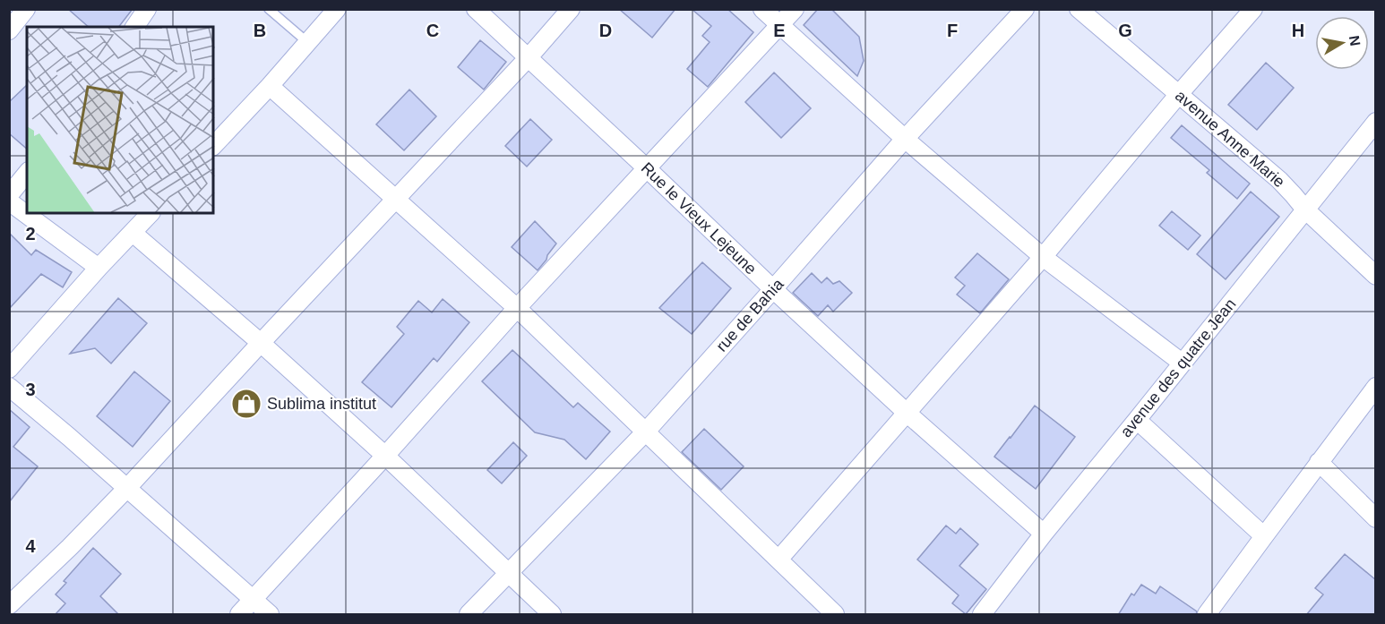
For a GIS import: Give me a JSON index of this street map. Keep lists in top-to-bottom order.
{
  "streets": {
    "street": [
      "avenue Anne Marie",
      "Rue le Vieux Lejeune",
      "rue de Bahia",
      "avenue des quatre Jean"
    ]
  },
  "crossings": [
    ["avenue Anne Marie", "avenue des quatre Jean"],
    ["Rue le Vieux Lejeune", "rue de Bahia"],
    ["Rue le Vieux Lejeune", "avenue des quatre Jean"]
  ],
  "places": {
    "shop": ["Sublima institut"]
  },
  "north": "right",
  "grid": {
    "columns": [
      "B",
      "C",
      "D",
      "E",
      "F",
      "G",
      "H"
    ],
    "rows": ["2", "3", "4"]
  }
}
